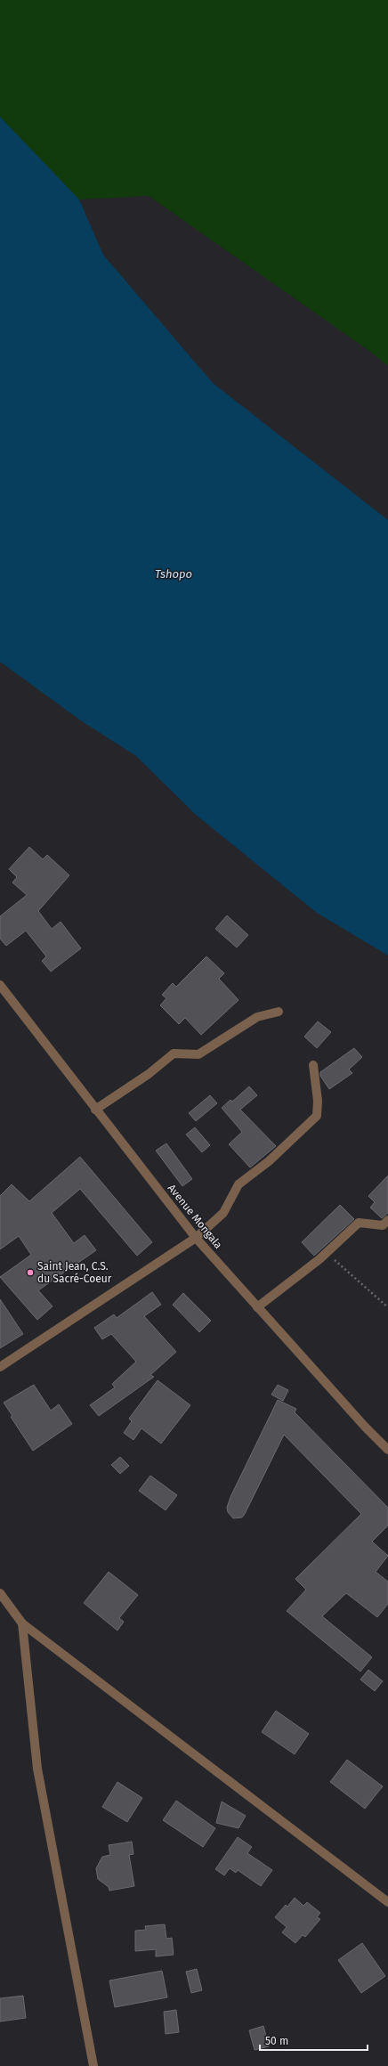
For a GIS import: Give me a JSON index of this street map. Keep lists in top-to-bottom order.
{
  "streets": {
    "street": ["Avenue Mongala"]
  },
  "water": ["Tshopo"],
  "places": ["Saint Jean, C.S. du Sacré-Coeur"],
  "scale_bar": "50 m"
}
